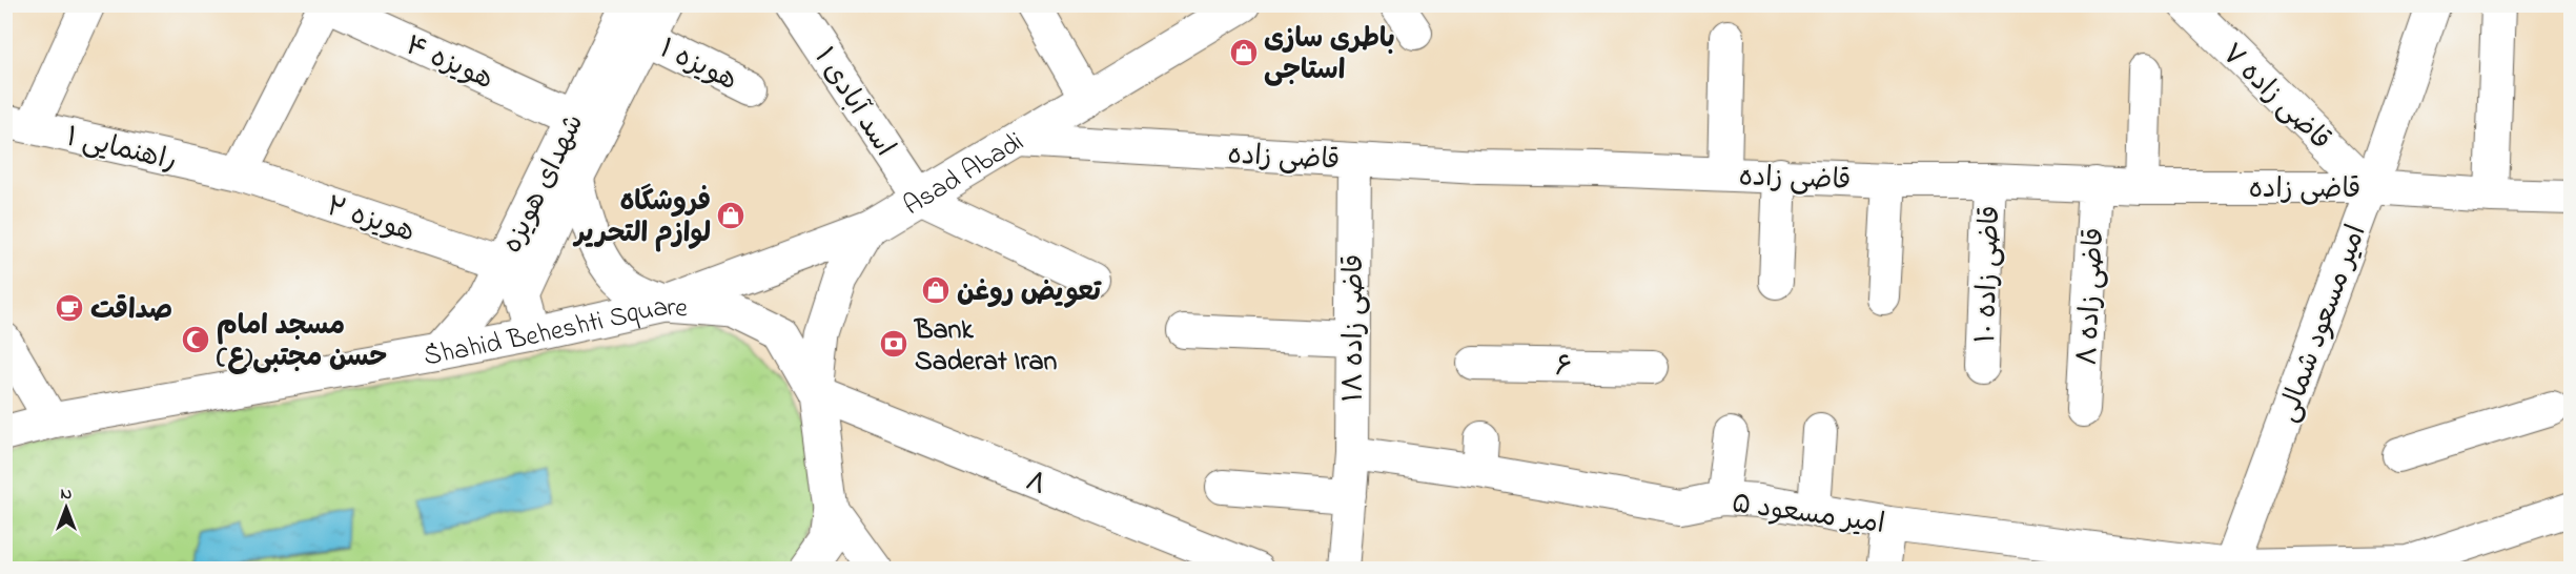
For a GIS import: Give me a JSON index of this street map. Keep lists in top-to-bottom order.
{
  "streets": {
    "main road": ["Asad Abadi", "شهدای هویزه", "ُShahid Beheshti Square"],
    "street": [
      "هویزه ۴",
      "هویزه ۱",
      "قاضی زاده ۷",
      "اسد آبادی ۱",
      "راهنمایی ۱",
      "قاضی زاده",
      "هویزه ۲",
      "قاضی زاده ۱۰",
      "قاضی زاده ۸",
      "امیر مسعود شمالی",
      "قاضی زاده ۱۸",
      "۶",
      "۸",
      "امیر مسعود ۵"
    ]
  },
  "crossings": [
    ["هویزه ۴", "شهدای هویزه"],
    ["هویزه ۱", "شهدای هویزه"],
    ["قاضی زاده ۷", "قاضی زاده"],
    ["قاضی زاده ۷", "امیر مسعود شمالی"],
    ["اسد آبادی ۱", "Asad Abadi"],
    ["راهنمایی ۱", "هویزه ۲"],
    ["قاضی زاده", "Asad Abadi"],
    ["قاضی زاده", "قاضی زاده ۱۰"],
    ["قاضی زاده", "قاضی زاده ۸"],
    ["قاضی زاده", "امیر مسعود شمالی"],
    ["قاضی زاده", "قاضی زاده ۱۸"],
    ["Asad Abadi", "ُShahid Beheshti Square"],
    ["شهدای هویزه", "هویزه ۲"],
    ["شهدای هویزه", "ُShahid Beheshti Square"],
    ["امیر مسعود شمالی", "امیر مسعود ۵"],
    ["قاضی زاده ۱۸", "امیر مسعود ۵"],
    ["ُShahid Beheshti Square", "۸"]
  ],
  "places": {
    "shop": ["باطری سازی استاجی", "فروشگاه لوازم التحریر", "تعویض روغن"],
    "cafe": ["صداقت"],
    "mosque": ["مسجد امام حسن مجتبی(ع)"],
    "bank": ["Bank Saderat Iran"]
  },
  "north": "top"
}
